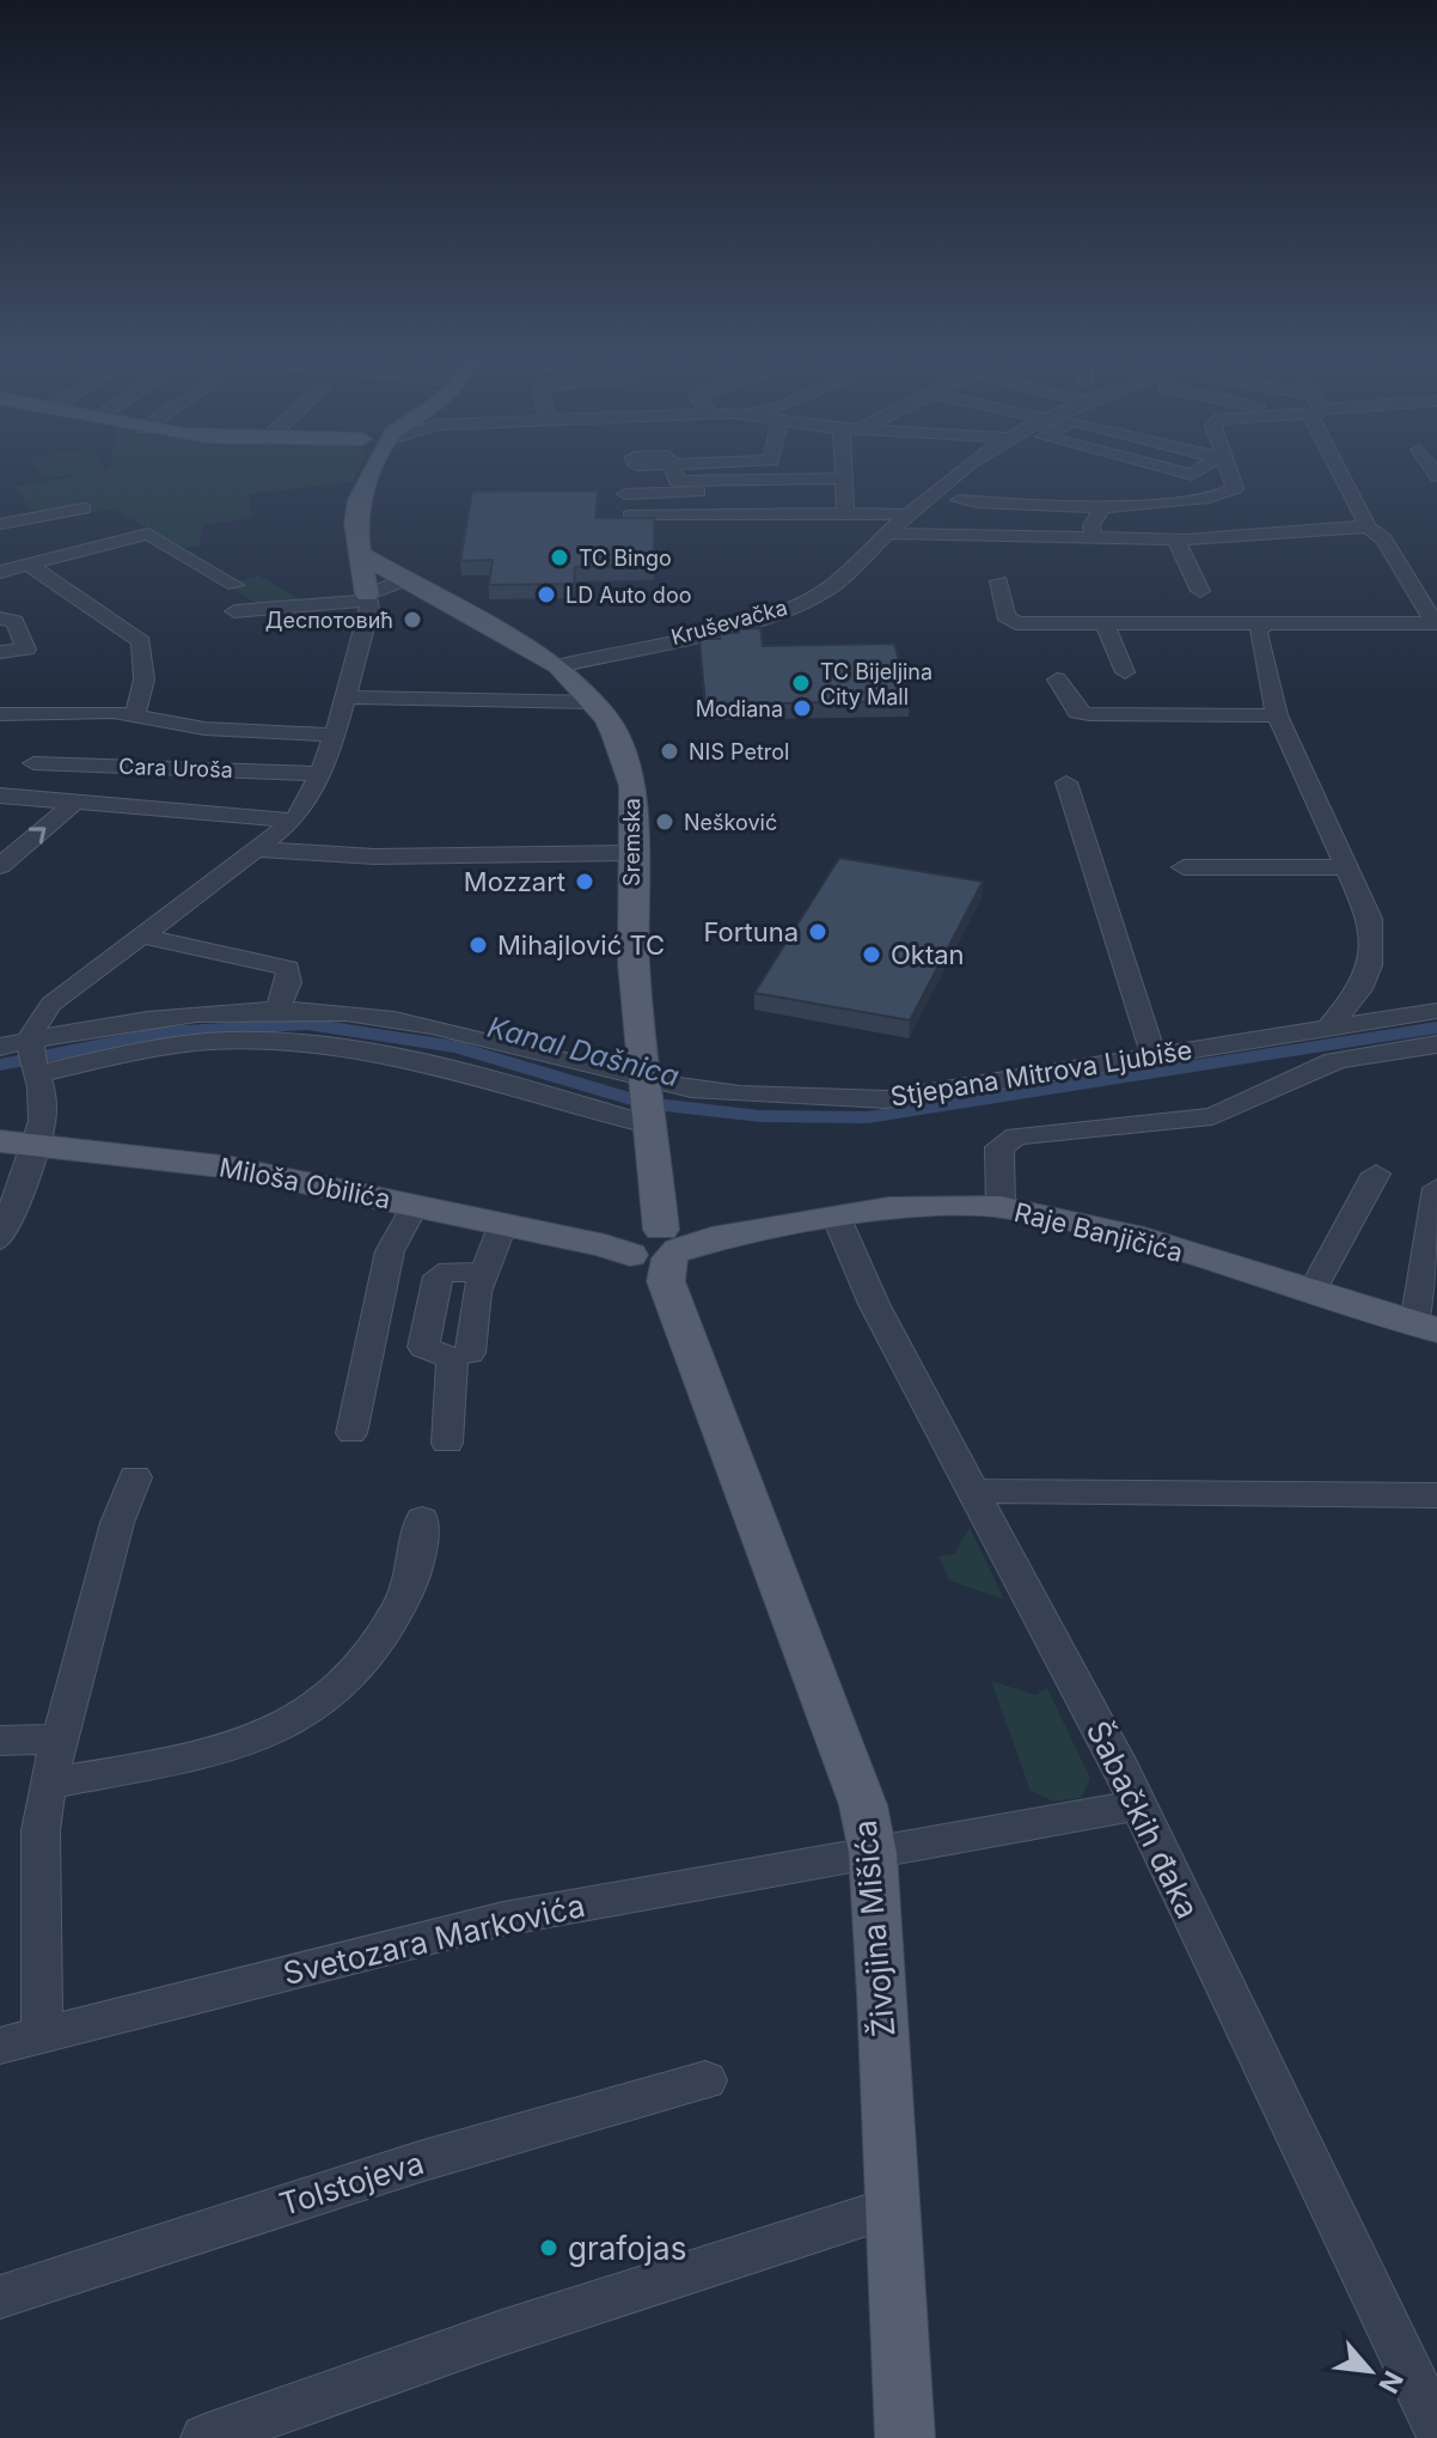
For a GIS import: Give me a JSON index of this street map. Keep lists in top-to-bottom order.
{
  "streets": {
    "main road": [
      "Sremska",
      "Miloša Obilića",
      "Raje Banjičića",
      "Živojina Mišića"
    ],
    "street": [
      "Kruševačka",
      "Cara Uroša",
      "Stjepana Mitrova Ljubiše",
      "Šabačkih đaka",
      "Svetozara Markovića",
      "Tolstojeva"
    ]
  },
  "crossings": [
    ["Kruševačka", "Sremska"],
    ["Sremska", "Stjepana Mitrova Ljubiše"],
    ["Sremska", "Miloša Obilića"],
    ["Sremska", "Raje Banjičića"],
    ["Sremska", "Živojina Mišića"],
    ["Miloša Obilića", "Raje Banjičića"],
    ["Miloša Obilića", "Živojina Mišića"],
    ["Raje Banjičića", "Šabačkih đaka"],
    ["Raje Banjičića", "Živojina Mišića"],
    ["Šabačkih đaka", "Svetozara Markovića"],
    ["Živojina Mišića", "Svetozara Markovića"]
  ],
  "water": ["Kanal Dašnica"],
  "places": [
    "TC Bingo",
    "LD Auto doo",
    "Деспотовић",
    "TC Bijeljina City Mall",
    "Modiana",
    "NIS Petrol",
    "Nešković",
    "Mozzart",
    "Fortuna",
    "Mihajlović TC",
    "Oktan",
    "grafojas"
  ],
  "north": "bottom right"
}
